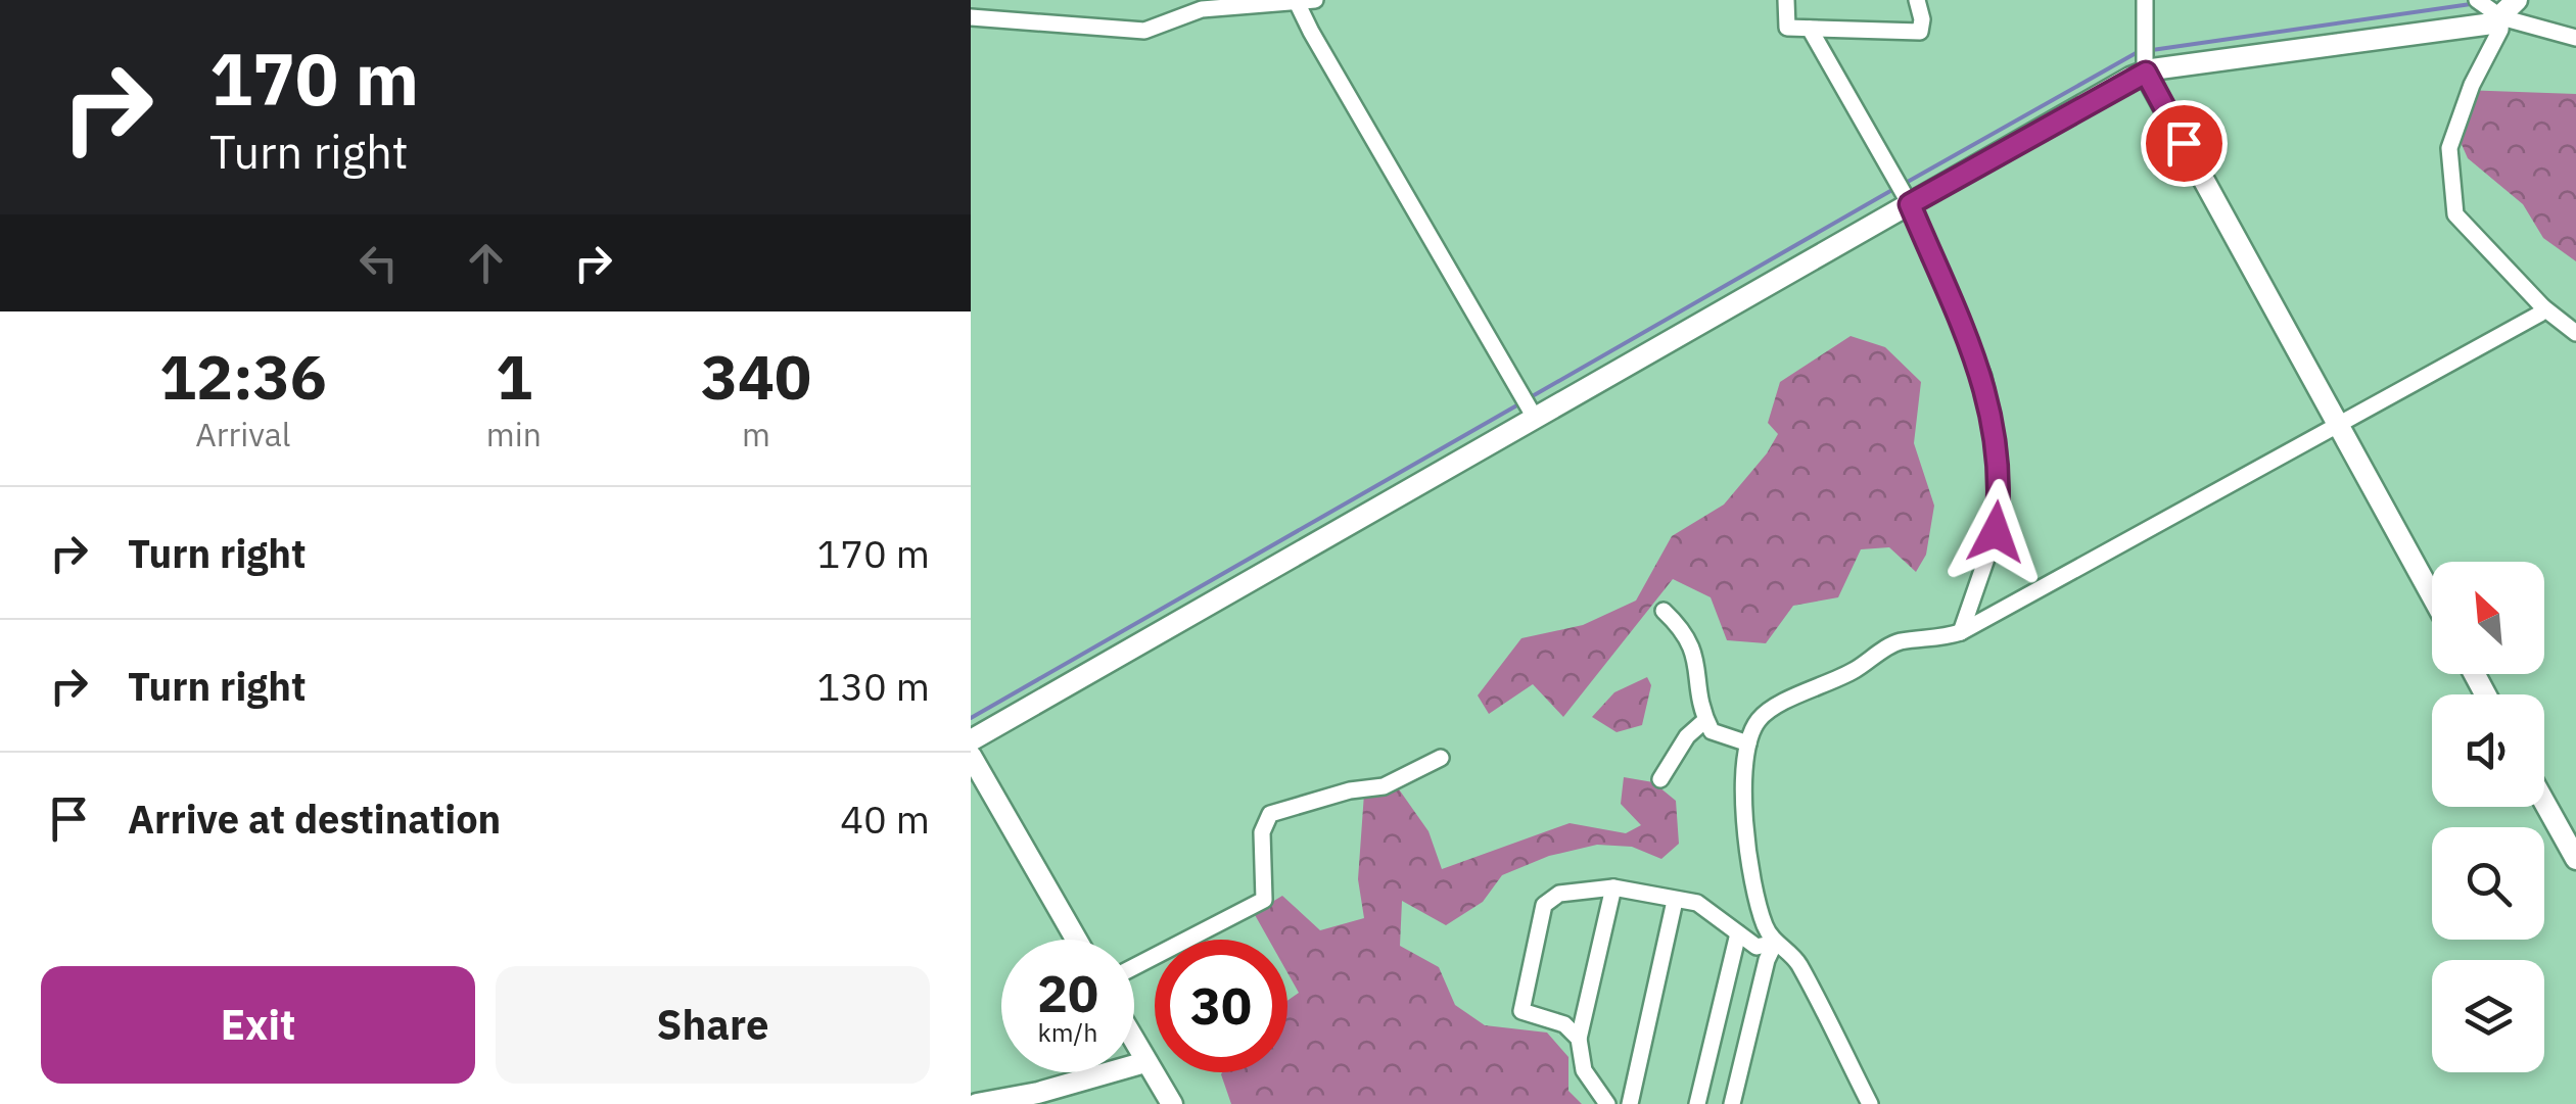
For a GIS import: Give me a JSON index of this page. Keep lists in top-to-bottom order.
{
  "north": "top left",
  "page": {
    "turn": ["170 m", "Turn right"],
    "eta": [
      "12:36",
      "Arrival",
      "1",
      "min",
      "340",
      "m"
    ],
    "list": [
      {
        "name": "Turn right",
        "value": "170 m"
      },
      {
        "name": "Turn right",
        "value": "130 m"
      },
      {
        "name": "Arrive at destination",
        "value": "40 m"
      }
    ],
    "speed": "20 km/h",
    "limit": "30",
    "buttons": ["Exit", "Share"]
  }
}
